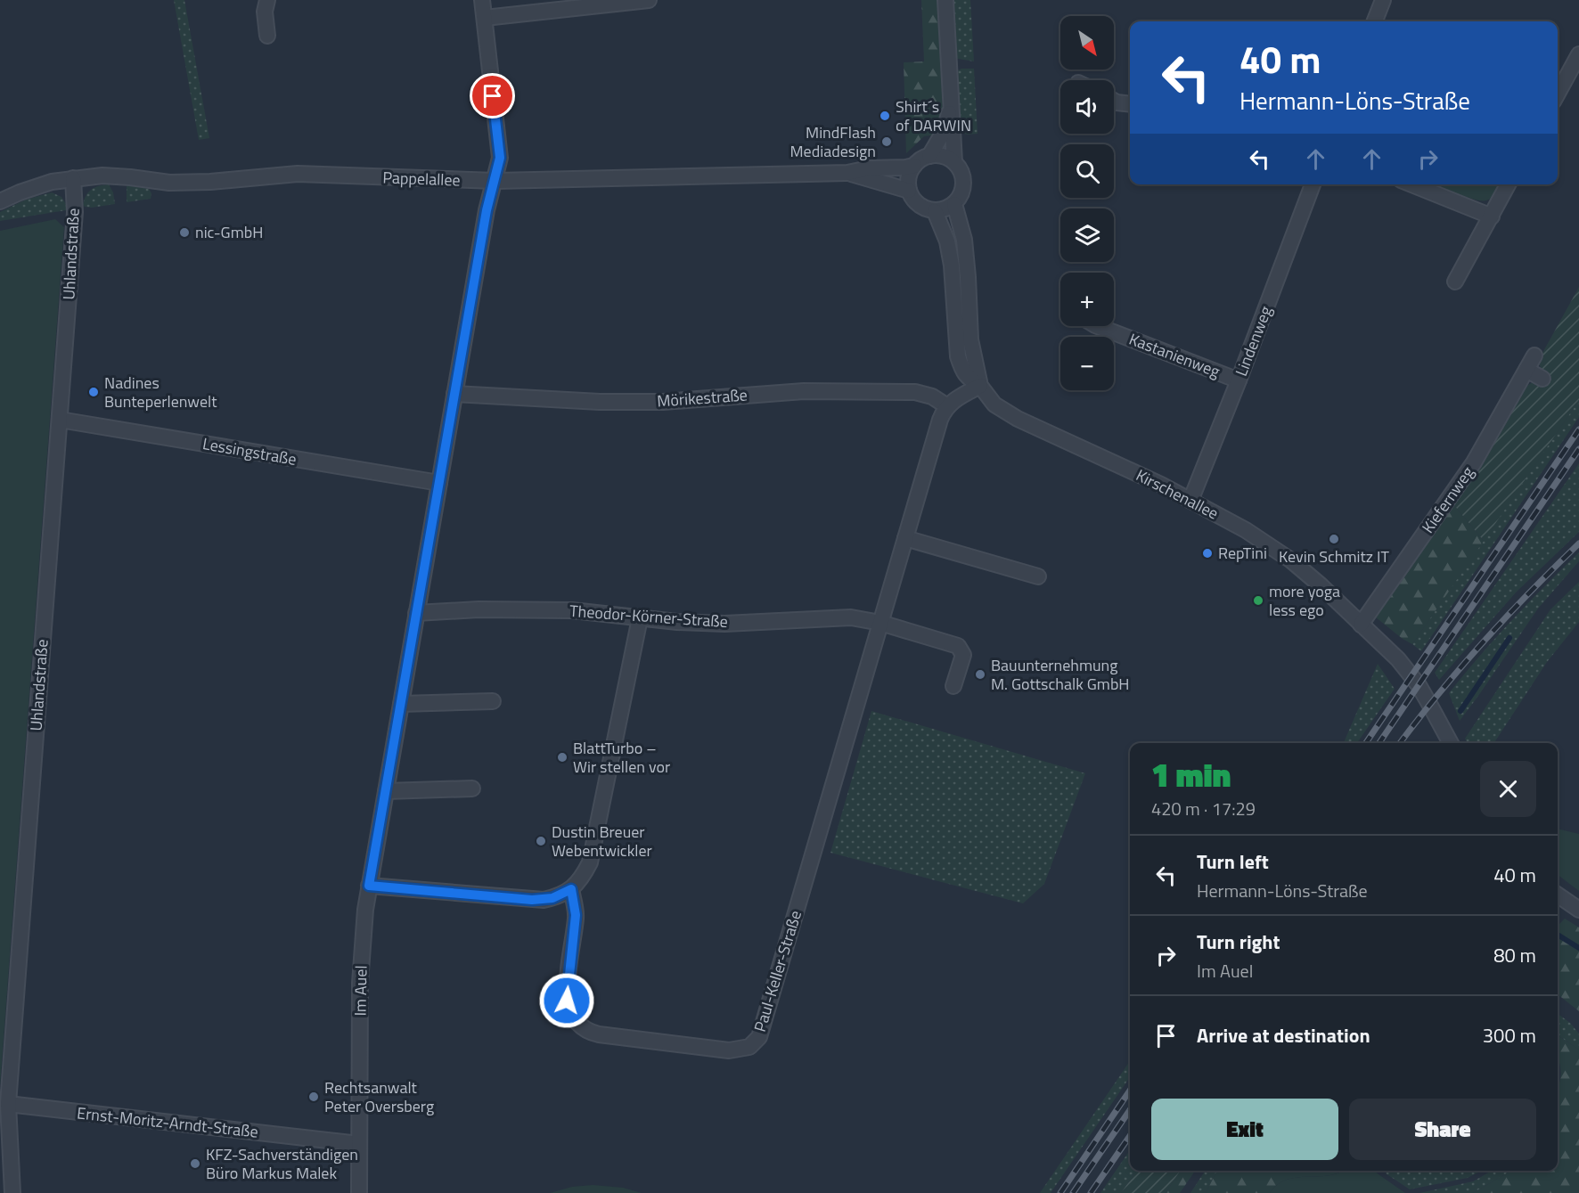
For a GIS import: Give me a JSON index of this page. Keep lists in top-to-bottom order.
{
  "streets": {
    "street": [
      "Pappelallee",
      "Uhlandstraße",
      "Lindenweg",
      "Kastanienweg",
      "Mörikestraße",
      "Lessingstraße",
      "Kirschenallee",
      "Kiefernweg",
      "Theodor-Körner-Straße",
      "Paul-Keller-Straße",
      "Im Auel",
      "Ernst-Moritz-Arndt-Straße"
    ]
  },
  "crossings": [
    ["Pappelallee", "Uhlandstraße"],
    ["Pappelallee", "Kirschenallee"],
    ["Pappelallee", "Im Auel"],
    ["Uhlandstraße", "Lessingstraße"],
    ["Uhlandstraße", "Ernst-Moritz-Arndt-Straße"],
    ["Lindenweg", "Kastanienweg"],
    ["Lindenweg", "Kirschenallee"],
    ["Mörikestraße", "Paul-Keller-Straße"],
    ["Mörikestraße", "Im Auel"],
    ["Lessingstraße", "Im Auel"],
    ["Kirschenallee", "Kiefernweg"],
    ["Theodor-Körner-Straße", "Paul-Keller-Straße"],
    ["Theodor-Körner-Straße", "Im Auel"],
    ["Im Auel", "Ernst-Moritz-Arndt-Straße"]
  ],
  "places": [
    "Shirt´s of DARWIN",
    "MindFlash Mediadesign",
    "nic-GmbH",
    "Nadines Bunteperlenwelt",
    "Kevin Schmitz IT",
    "RepTini",
    "more yoga less ego",
    "Bauunternehmung M. Gottschalk GmbH",
    "BlattTurbo – Wir stellen vor",
    "Dustin Breuer Webentwickler",
    "Rechtsanwalt Peter Oversberg",
    "KFZ-Sachverständigen Büro Markus Malek"
  ],
  "north": "bottom right",
  "page": {
    "map_buttons": ["+", "−"],
    "turn": ["40 m", "Hermann-Löns-Straße"],
    "heading": ["1 min", "420 m · 17:29"],
    "list": [
      {
        "name": "Turn left",
        "note": "Hermann-Löns-Straße",
        "value": "40 m"
      },
      {
        "name": "Turn right",
        "note": "Im Auel",
        "value": "80 m"
      },
      {
        "name": "Arrive at destination",
        "value": "300 m"
      }
    ],
    "buttons": ["Exit", "Share"]
  }
}
